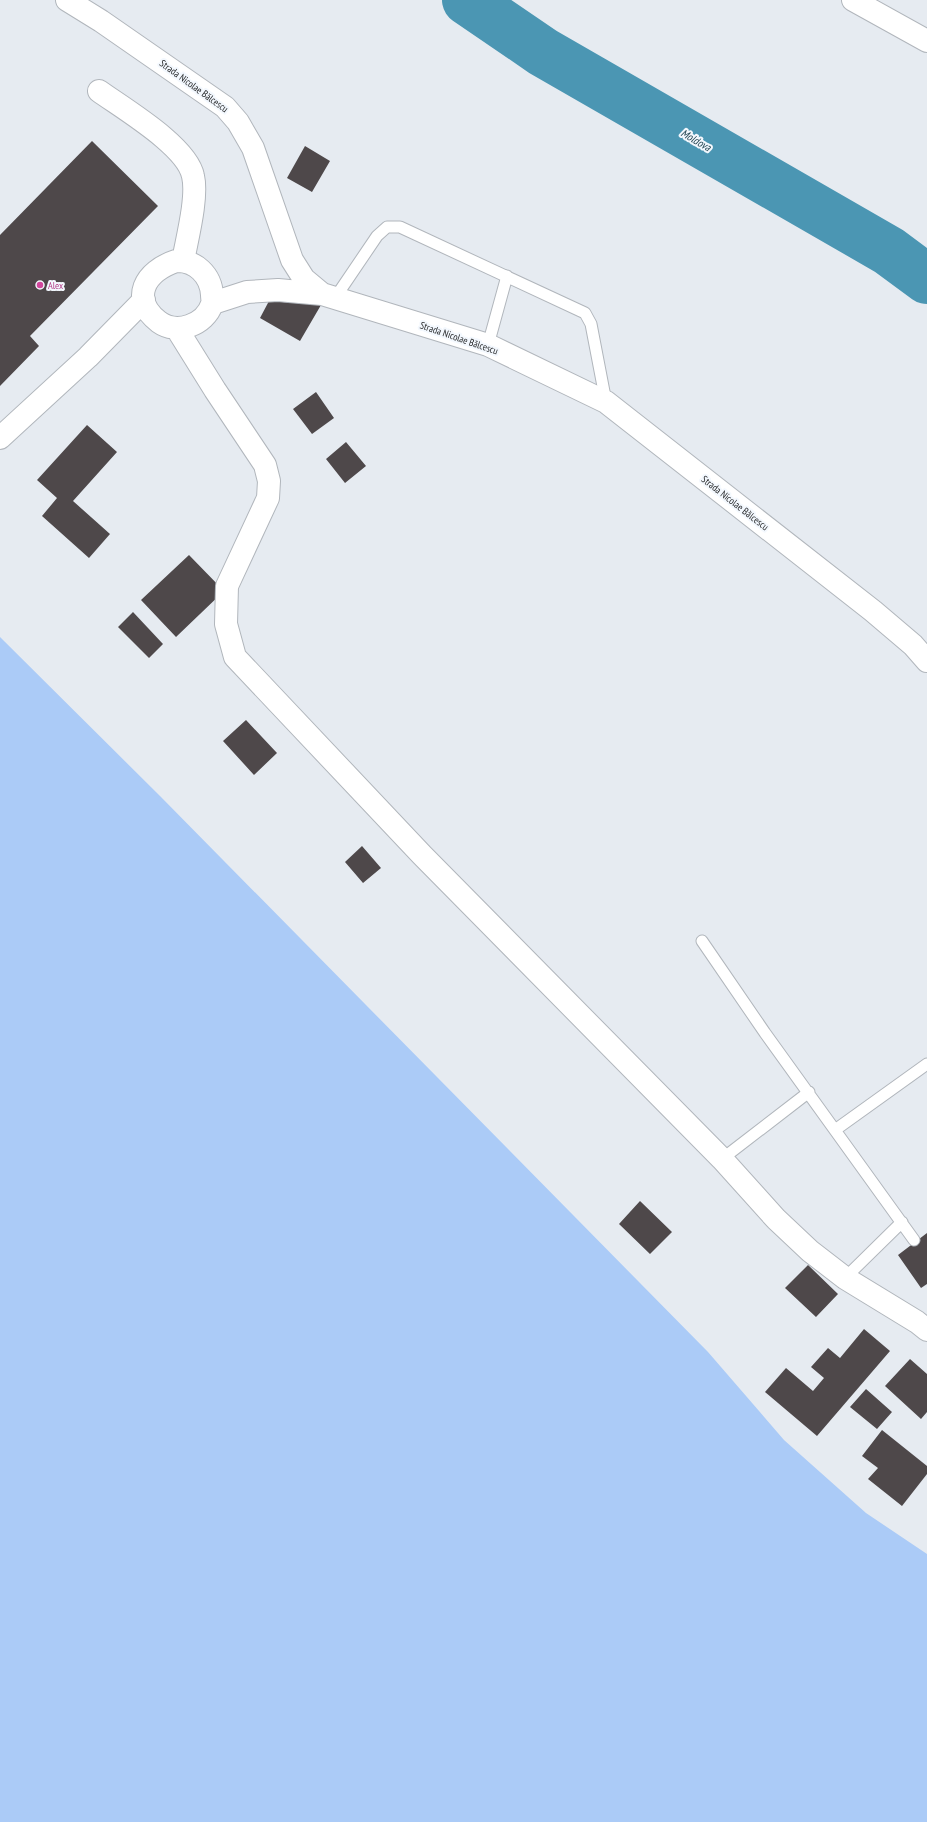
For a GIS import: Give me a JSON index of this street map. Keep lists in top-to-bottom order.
{
  "streets": {
    "street": ["Strada Nicolae Bălcescu"]
  },
  "water": ["Moldova"],
  "places": ["Alex"]
}
